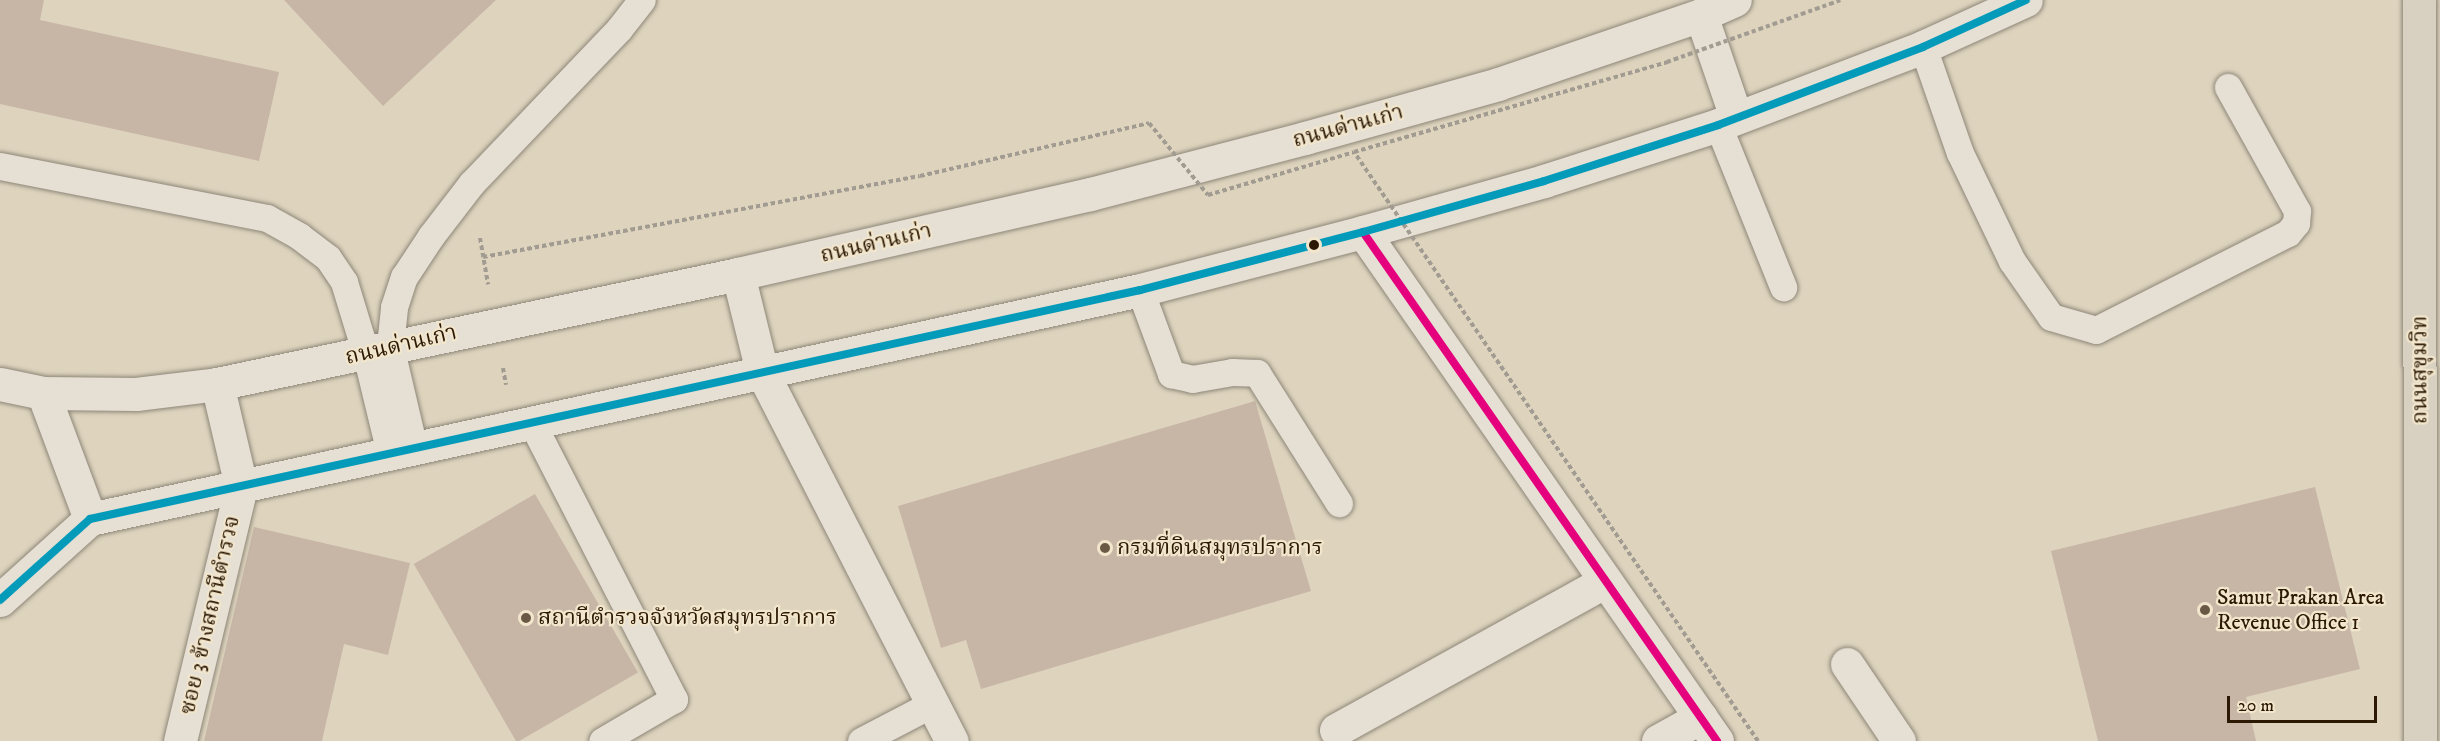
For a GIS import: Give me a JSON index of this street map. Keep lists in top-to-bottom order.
{
  "streets": {
    "highway": ["ถนนสุขุมวิท"],
    "main road": ["ถนนด่านเก่า", "ซอย 3 ข้างสถานีตำรวจ"]
  },
  "crossings": [
    ["ถนนด่านเก่า", "ซอย 3 ข้างสถานีตำรวจ"]
  ],
  "places": ["กรมที่ดินสมุทรปราการ", "Samut Prakan Area Revenue Office 1", "สถานีตำรวจจังหวัดสมุทรปราการ"],
  "scale_bar": "20 m"
}
